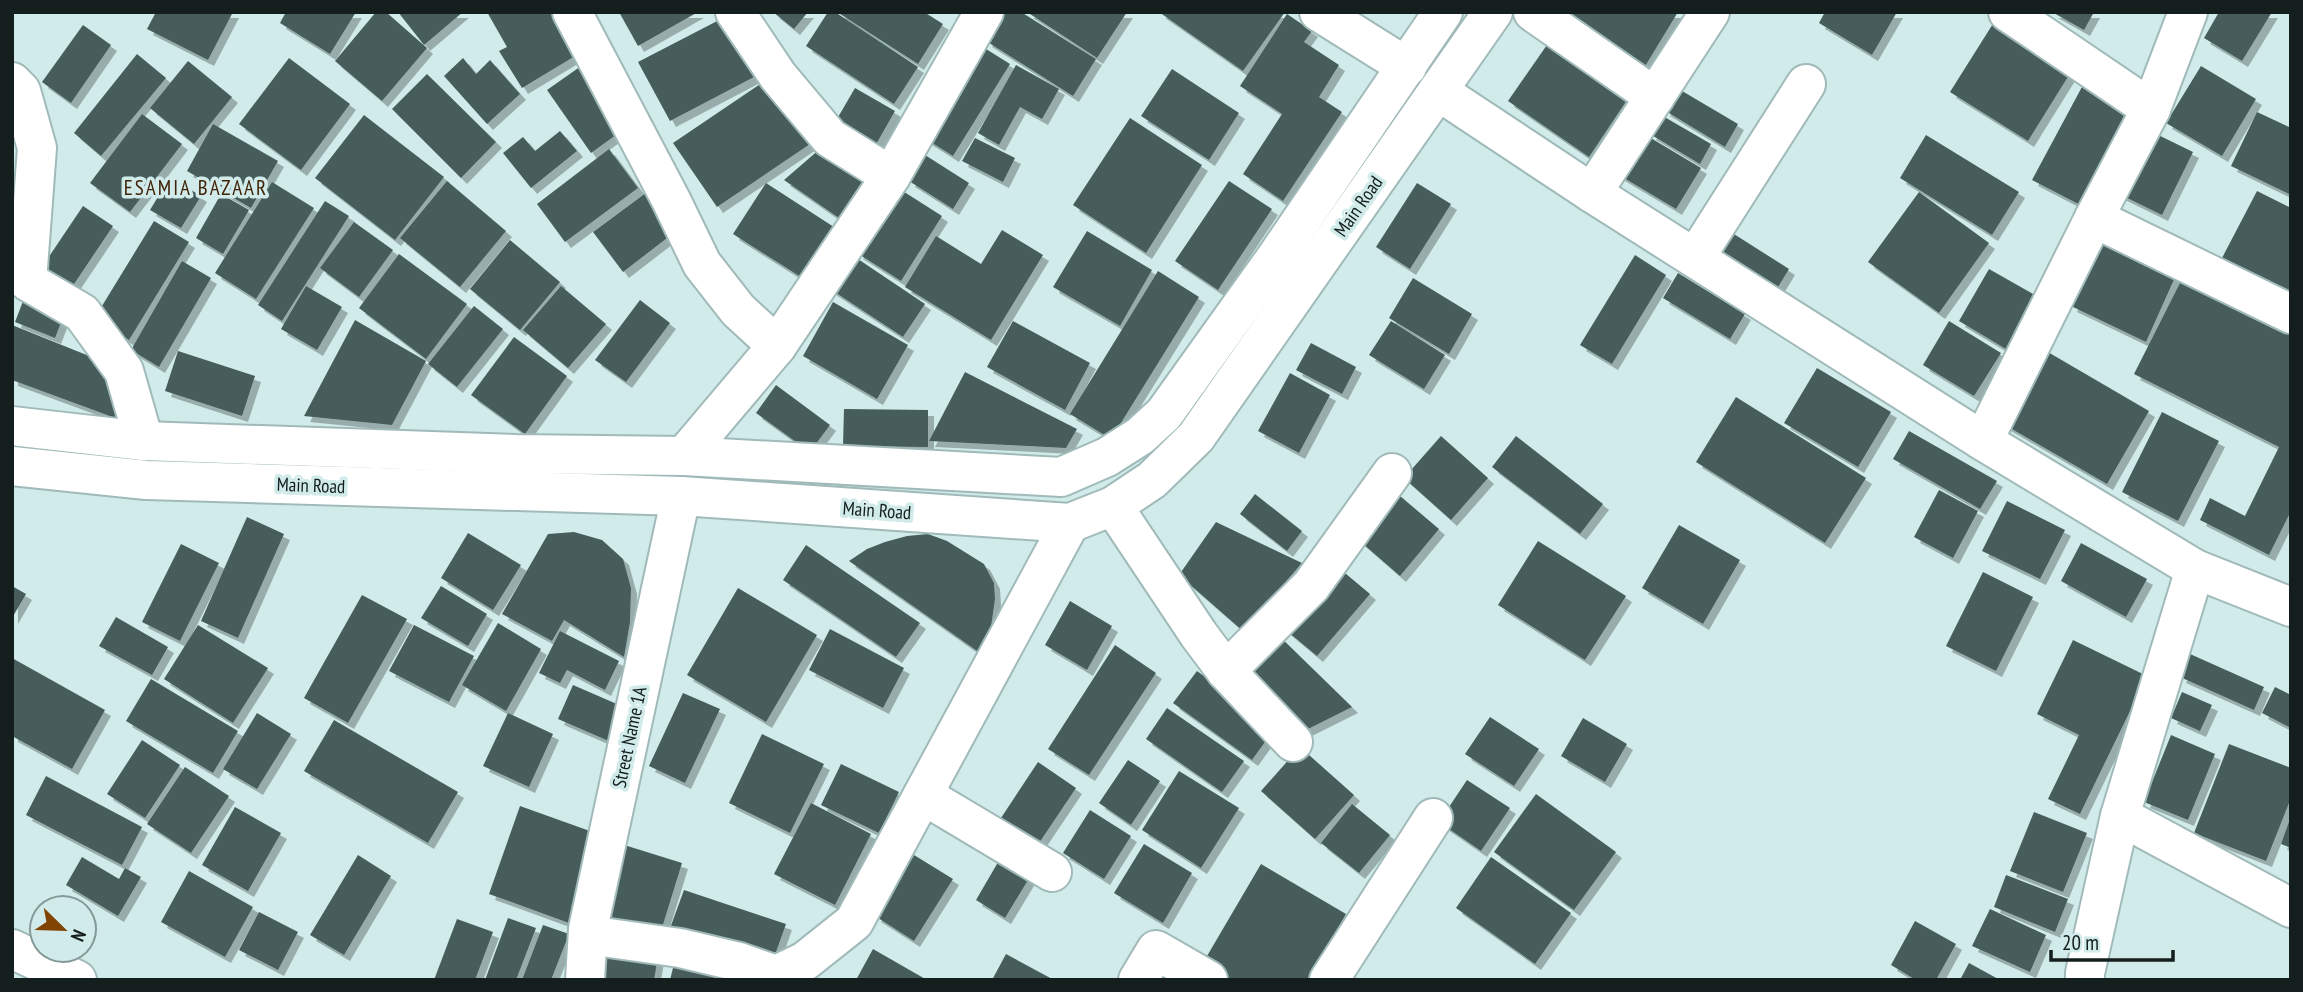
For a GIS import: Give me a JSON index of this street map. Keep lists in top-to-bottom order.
{
  "streets": {
    "street": ["Main Road", "Street Name 1A"]
  },
  "crossings": [
    ["Main Road", "Street Name 1A"]
  ],
  "districts": ["ESAMIA BAZAAR"],
  "scale_bar": "20 m",
  "north": "bottom right"
}
